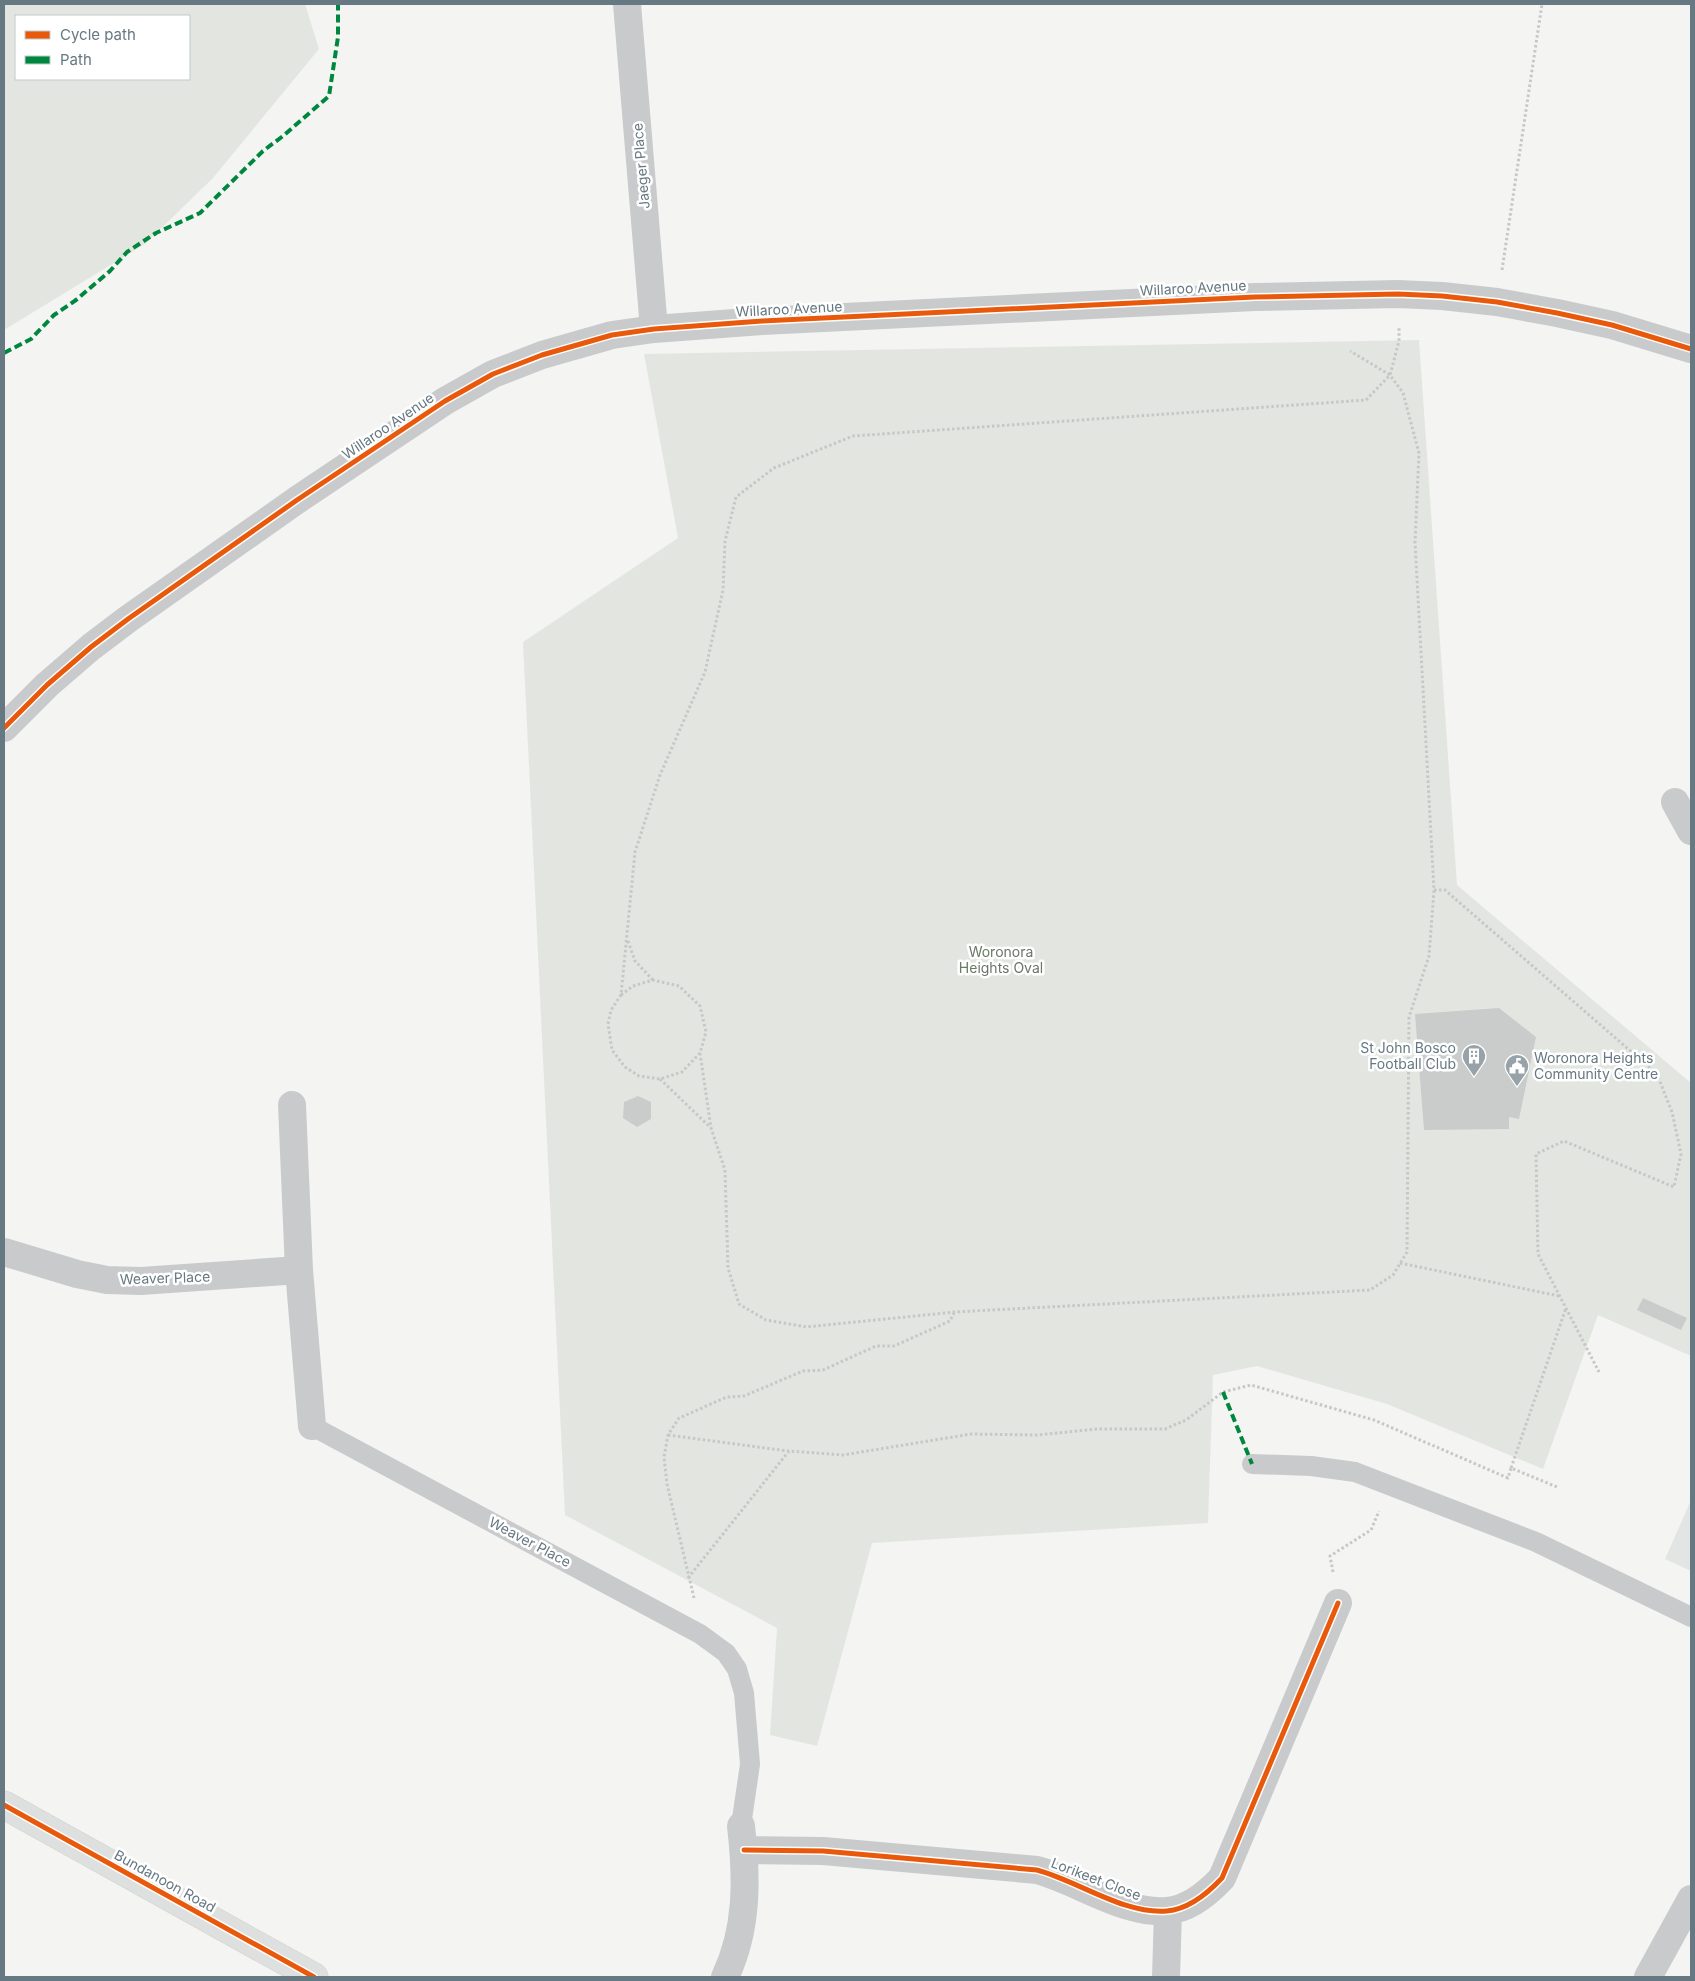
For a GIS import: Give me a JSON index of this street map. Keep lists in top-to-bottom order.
{
  "streets": {
    "street": [
      "Jaeger Place",
      "Willaroo Avenue",
      "Weaver Place",
      "Lorikeet Close",
      "Bundanoon Road"
    ]
  },
  "crossings": [
    ["Jaeger Place", "Willaroo Avenue"],
    ["Weaver Place", "Lorikeet Close"]
  ],
  "parks": ["Woronora Heights Oval"],
  "places": {
    "building": ["St John Bosco Football Club"],
    "public building": ["Woronora Heights Community Centre"]
  },
  "legend": ["Cycle path", "Path"]
}
